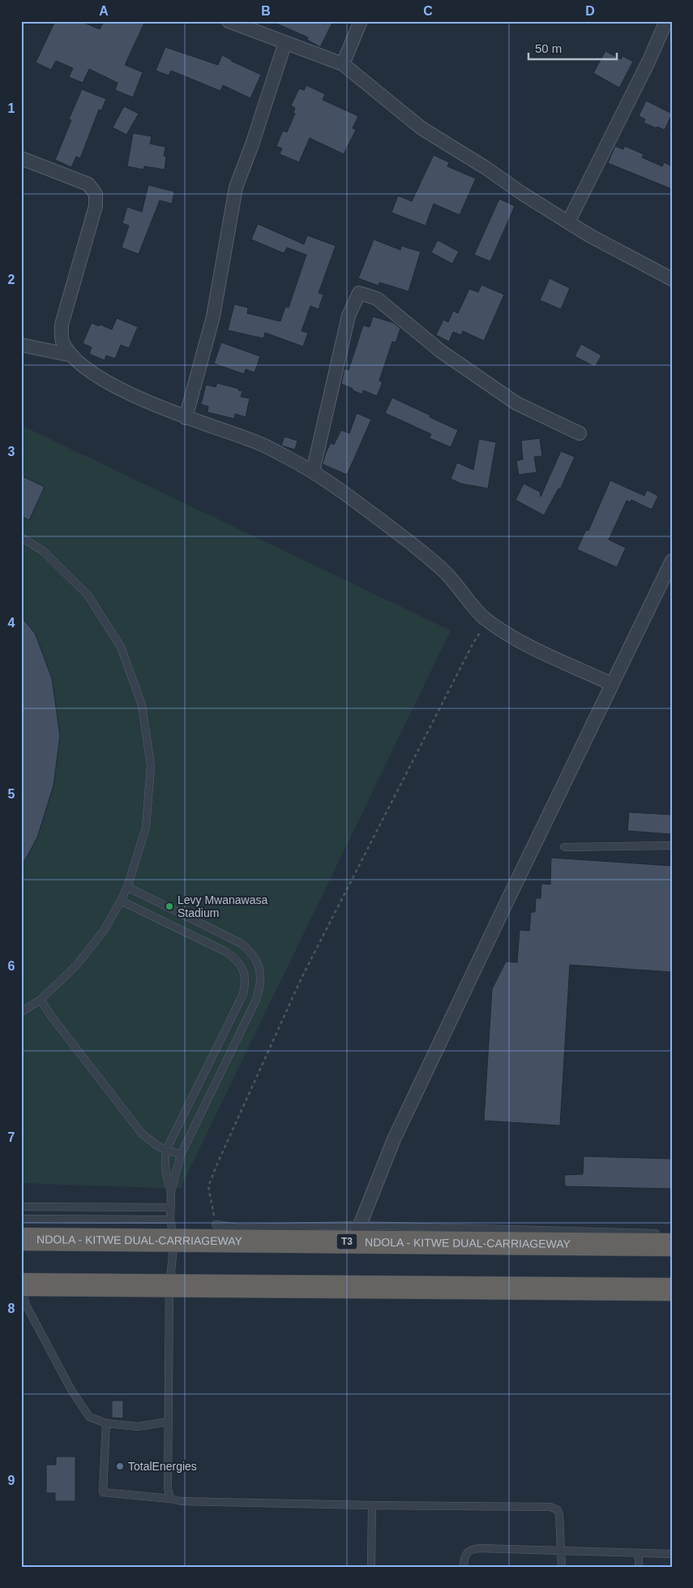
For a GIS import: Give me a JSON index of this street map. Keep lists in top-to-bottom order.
{
  "streets": {
    "highway": ["NDOLA - KITWE DUAL-CARRIAGEWAY", "T3"]
  },
  "places": ["Levy Mwanawasa Stadium", "TotalEnergies"],
  "scale_bar": "50 m",
  "grid": {
    "columns": [
      "A",
      "B",
      "C",
      "D"
    ],
    "rows": [
      "1",
      "2",
      "3",
      "4",
      "5",
      "6",
      "7",
      "8",
      "9"
    ]
  }
}
